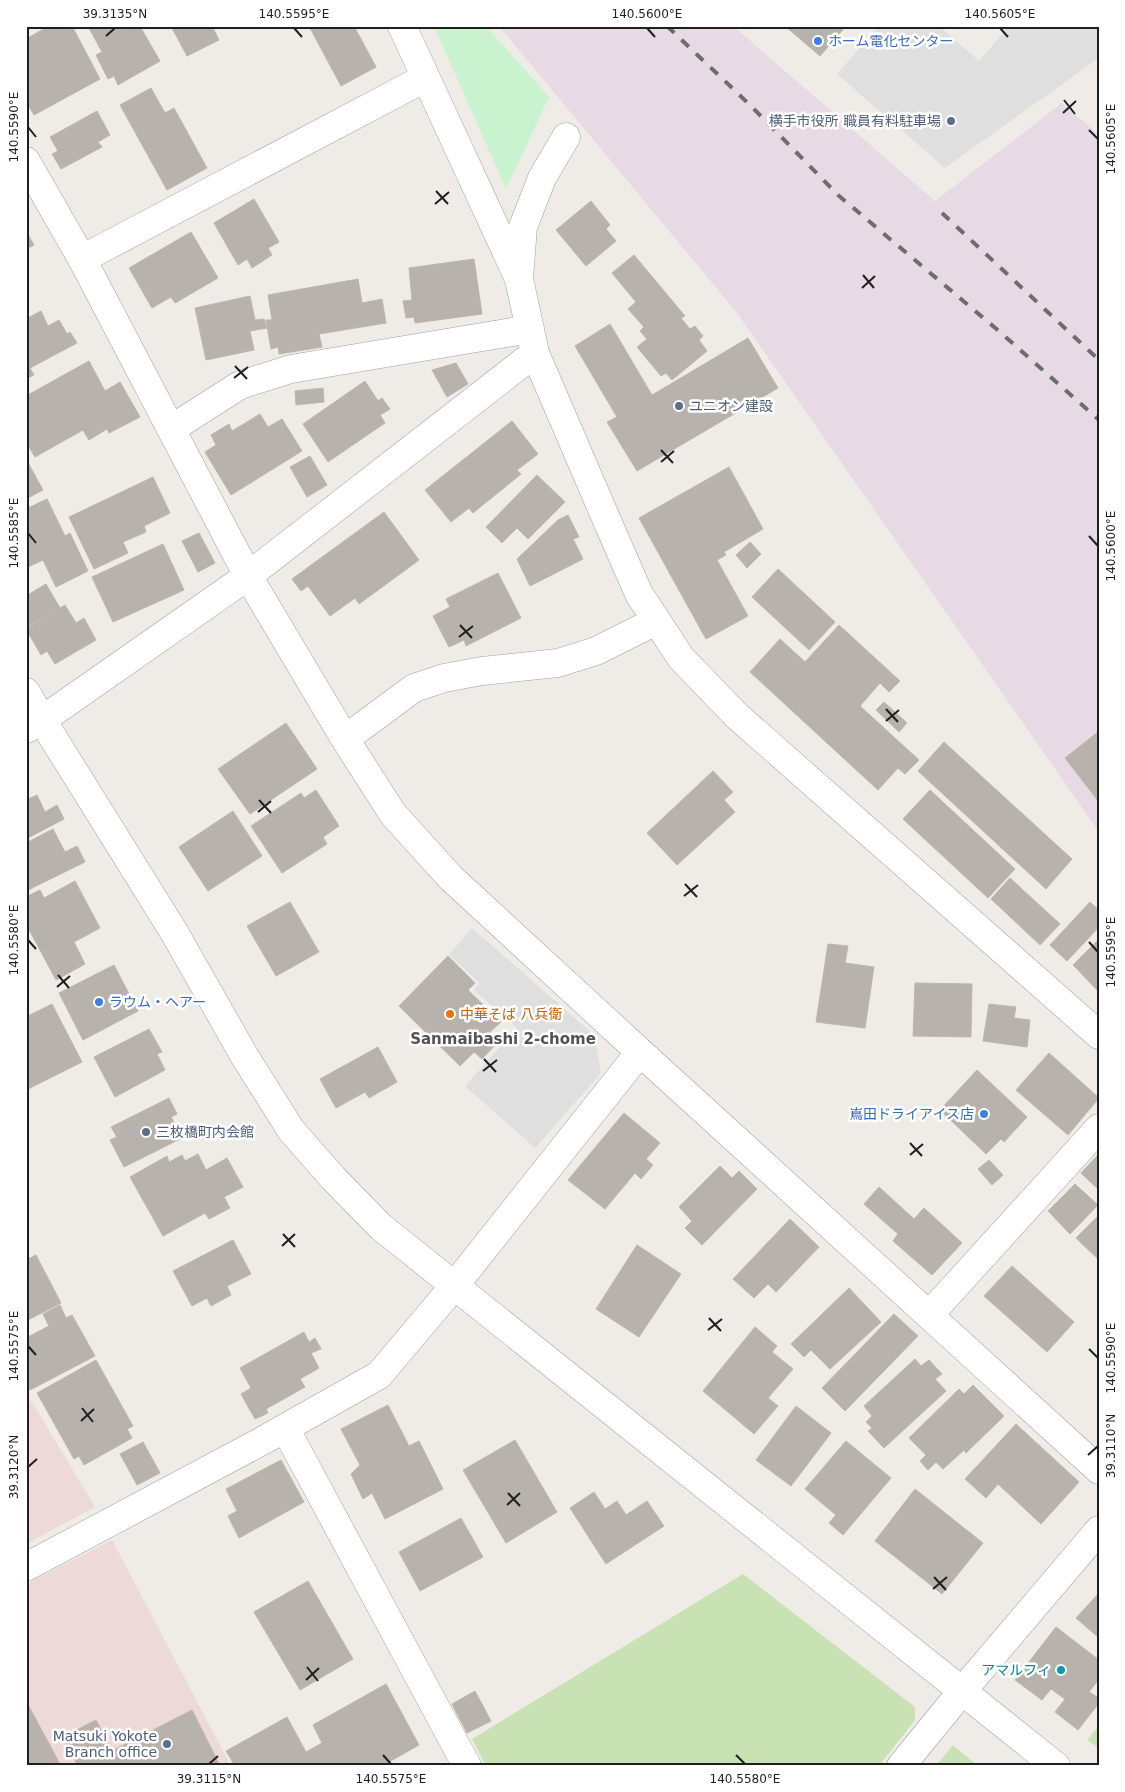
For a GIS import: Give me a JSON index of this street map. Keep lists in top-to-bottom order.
{
  "districts": ["Sanmaibashi 2-chome"],
  "places": [
    "ホーム電化センター",
    "横手市役所 職員有料駐車場",
    "ユニオン建設",
    "ラウム・ヘアー",
    "中華そば 八兵衛",
    "嶌田ドライアイス店",
    "三枚橋町内会館",
    "アマルフィ",
    "Matsuki Yokote Branch office"
  ],
  "coordinates": [
    "39.3135°N",
    "140.5595°E",
    "140.5600°E",
    "140.5605°E",
    "140.5590°E",
    "140.5585°E",
    "140.5580°E",
    "140.5575°E",
    "39.3110°N",
    "39.3120°N",
    "39.3115°N"
  ]
}
